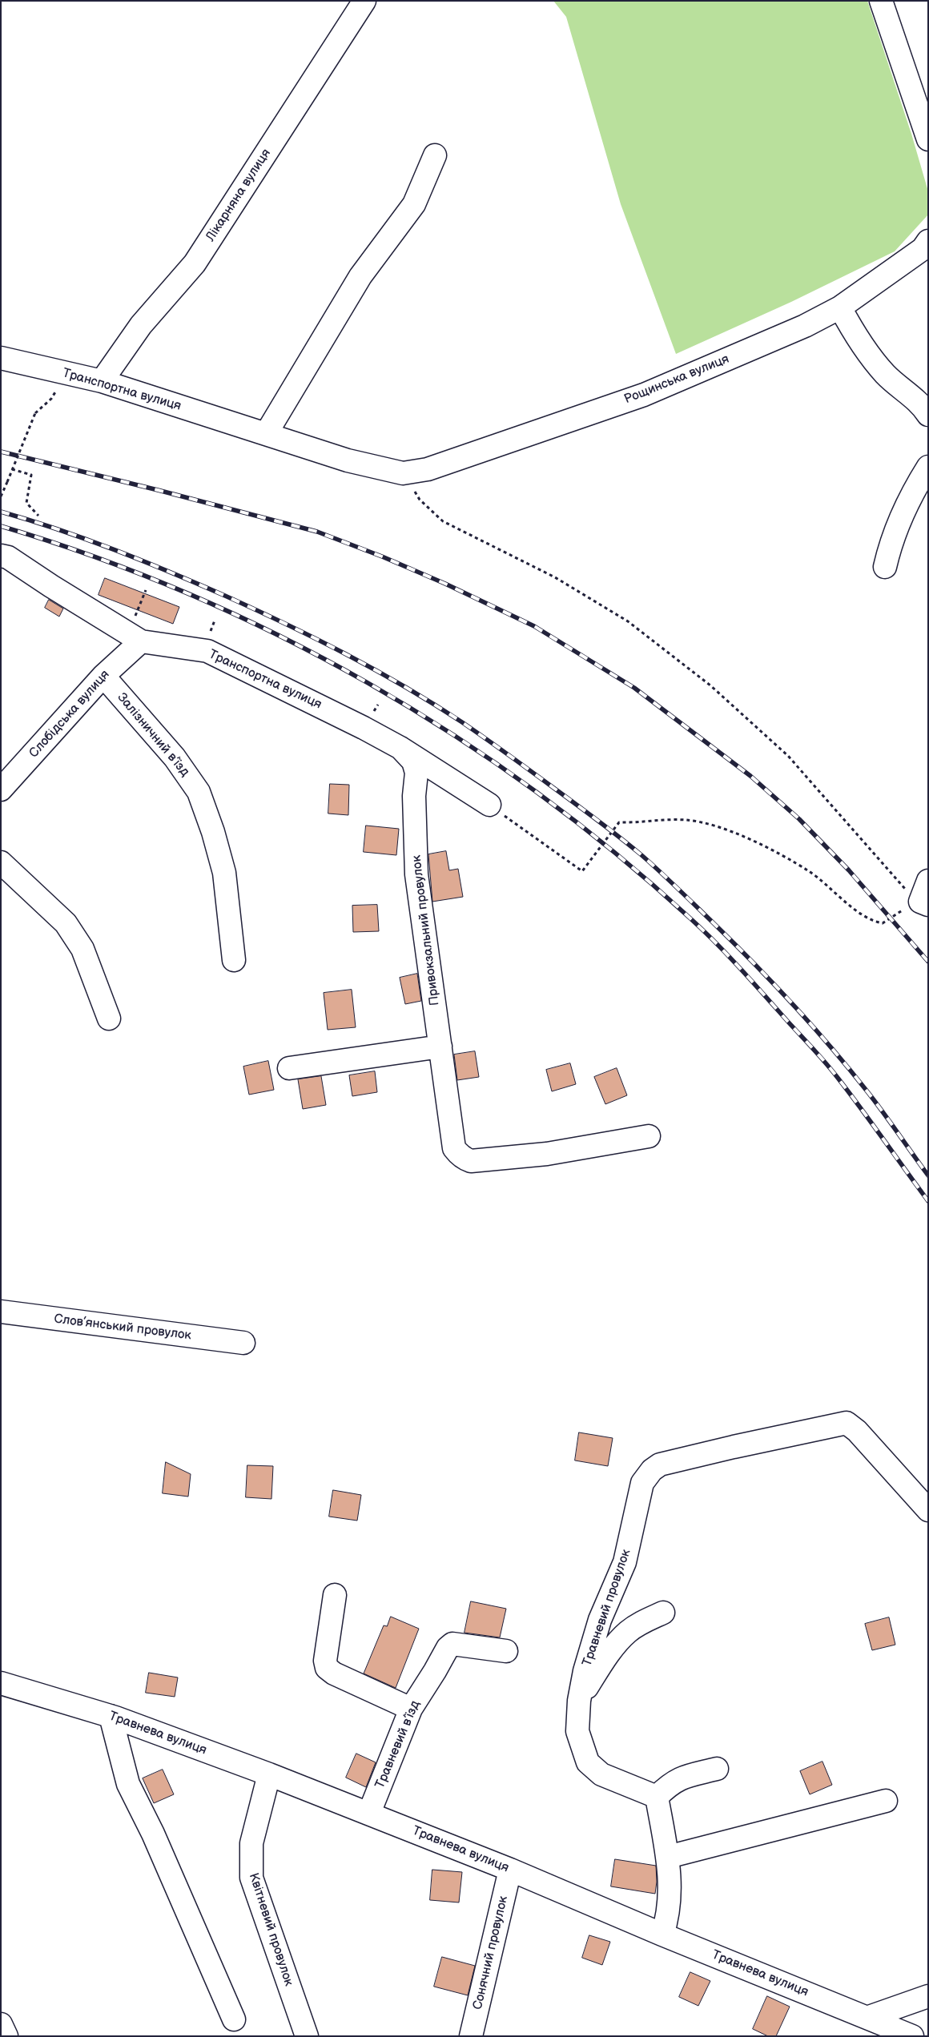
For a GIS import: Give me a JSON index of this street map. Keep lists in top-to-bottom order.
{
  "streets": {
    "street": [
      "Лікарняна вулиця",
      "Рощинська вулиця",
      "Транспортна вулиця",
      "Слобідська вулиця",
      "Залізничний в’їзд",
      "Привокзальний провулок",
      "Слов’янський провулок",
      "Травневий провулок",
      "Травнева вулиця",
      "Травневий в’їзд",
      "Квітневий провулок",
      "Сонячний провулок"
    ]
  },
  "crossings": [
    ["Лікарняна вулиця", "Транспортна вулиця"],
    ["Рощинська вулиця", "Транспортна вулиця"],
    ["Транспортна вулиця", "Слобідська вулиця"],
    ["Транспортна вулиця", "Привокзальний провулок"],
    ["Слобідська вулиця", "Залізничний в’їзд"],
    ["Травнева вулиця", "Травневий в’їзд"],
    ["Травнева вулиця", "Квітневий провулок"],
    ["Травнева вулиця", "Сонячний провулок"]
  ]
}
